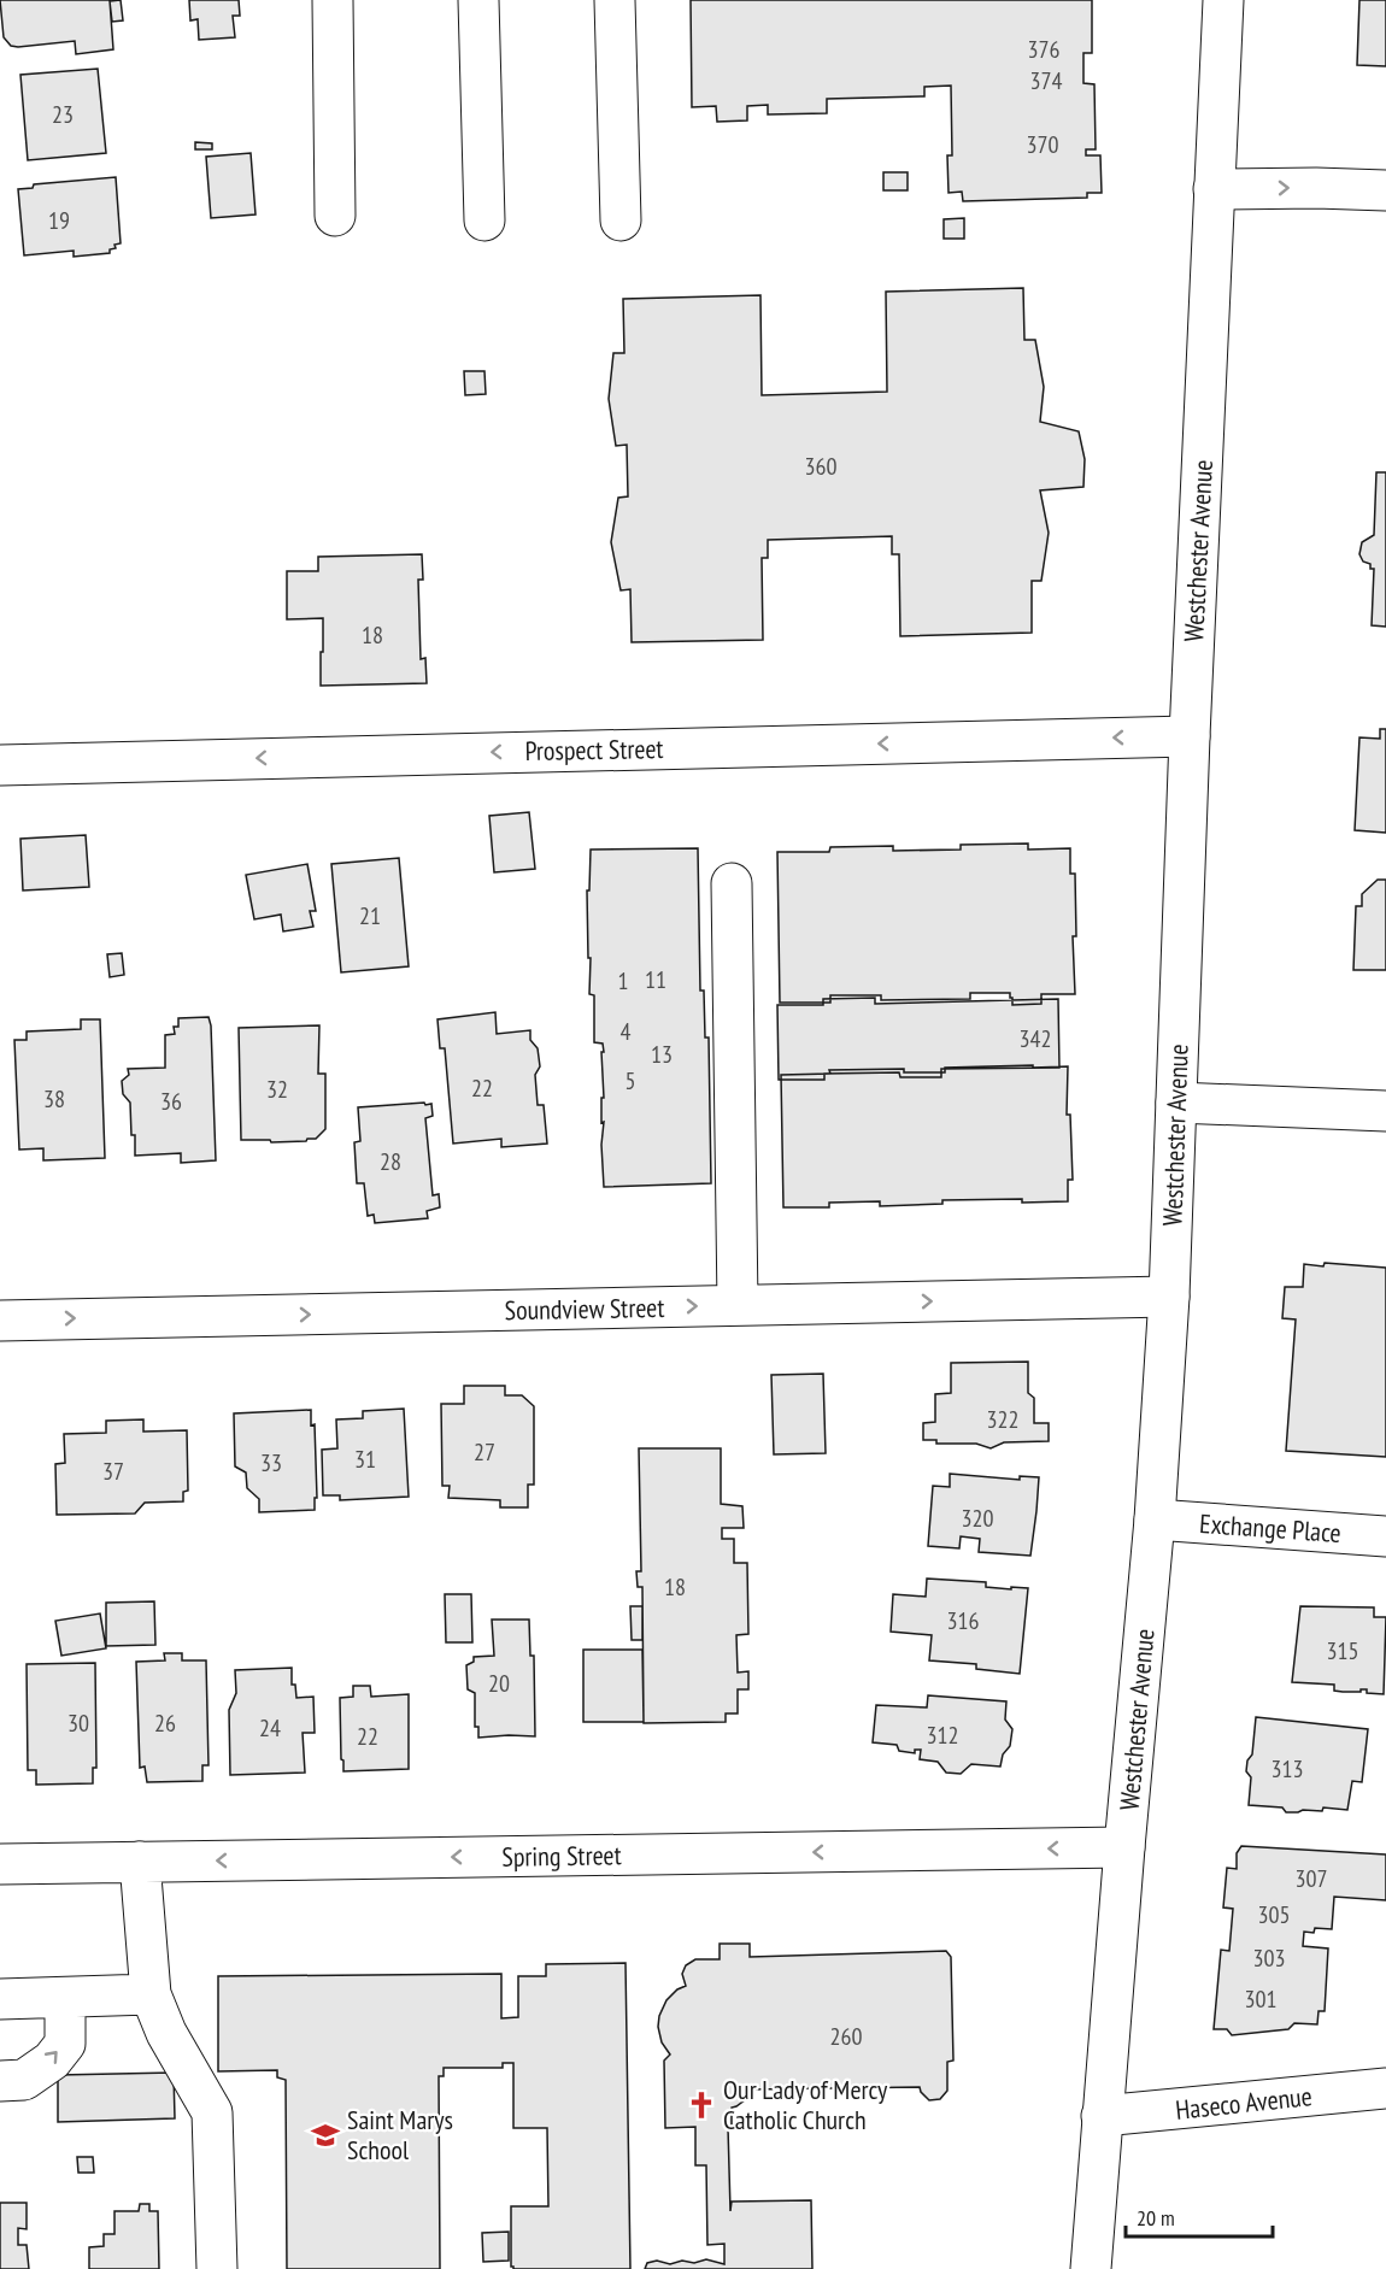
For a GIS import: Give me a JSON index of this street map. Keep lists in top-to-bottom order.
{
  "streets": {
    "street": [
      "Westchester Avenue",
      "Prospect Street",
      "Soundview Street",
      "Exchange Place",
      "Spring Street",
      "Haseco Avenue"
    ]
  },
  "crossings": [
    ["Westchester Avenue", "Prospect Street"],
    ["Westchester Avenue", "Soundview Street"],
    ["Westchester Avenue", "Exchange Place"],
    ["Westchester Avenue", "Spring Street"],
    ["Westchester Avenue", "Haseco Avenue"]
  ],
  "one_way": ["Prospect Street", "Soundview Street", "Spring Street"],
  "places": {
    "church": ["Our Lady of Mercy Catholic Church"],
    "school or university": ["Saint Marys School"]
  },
  "house_numbers": [
    "376",
    "374",
    "23",
    "370",
    "19",
    "360",
    "18",
    "21",
    "11",
    "1",
    "4",
    "342",
    "13",
    "5",
    "22",
    "32",
    "38",
    "36",
    "28",
    "322",
    "27",
    "31",
    "33",
    "37",
    "320",
    "18",
    "316",
    "315",
    "20",
    "30",
    "26",
    "24",
    "312",
    "22",
    "313",
    "307",
    "305",
    "303",
    "301",
    "260"
  ],
  "scale_bar": "20 m"
}
